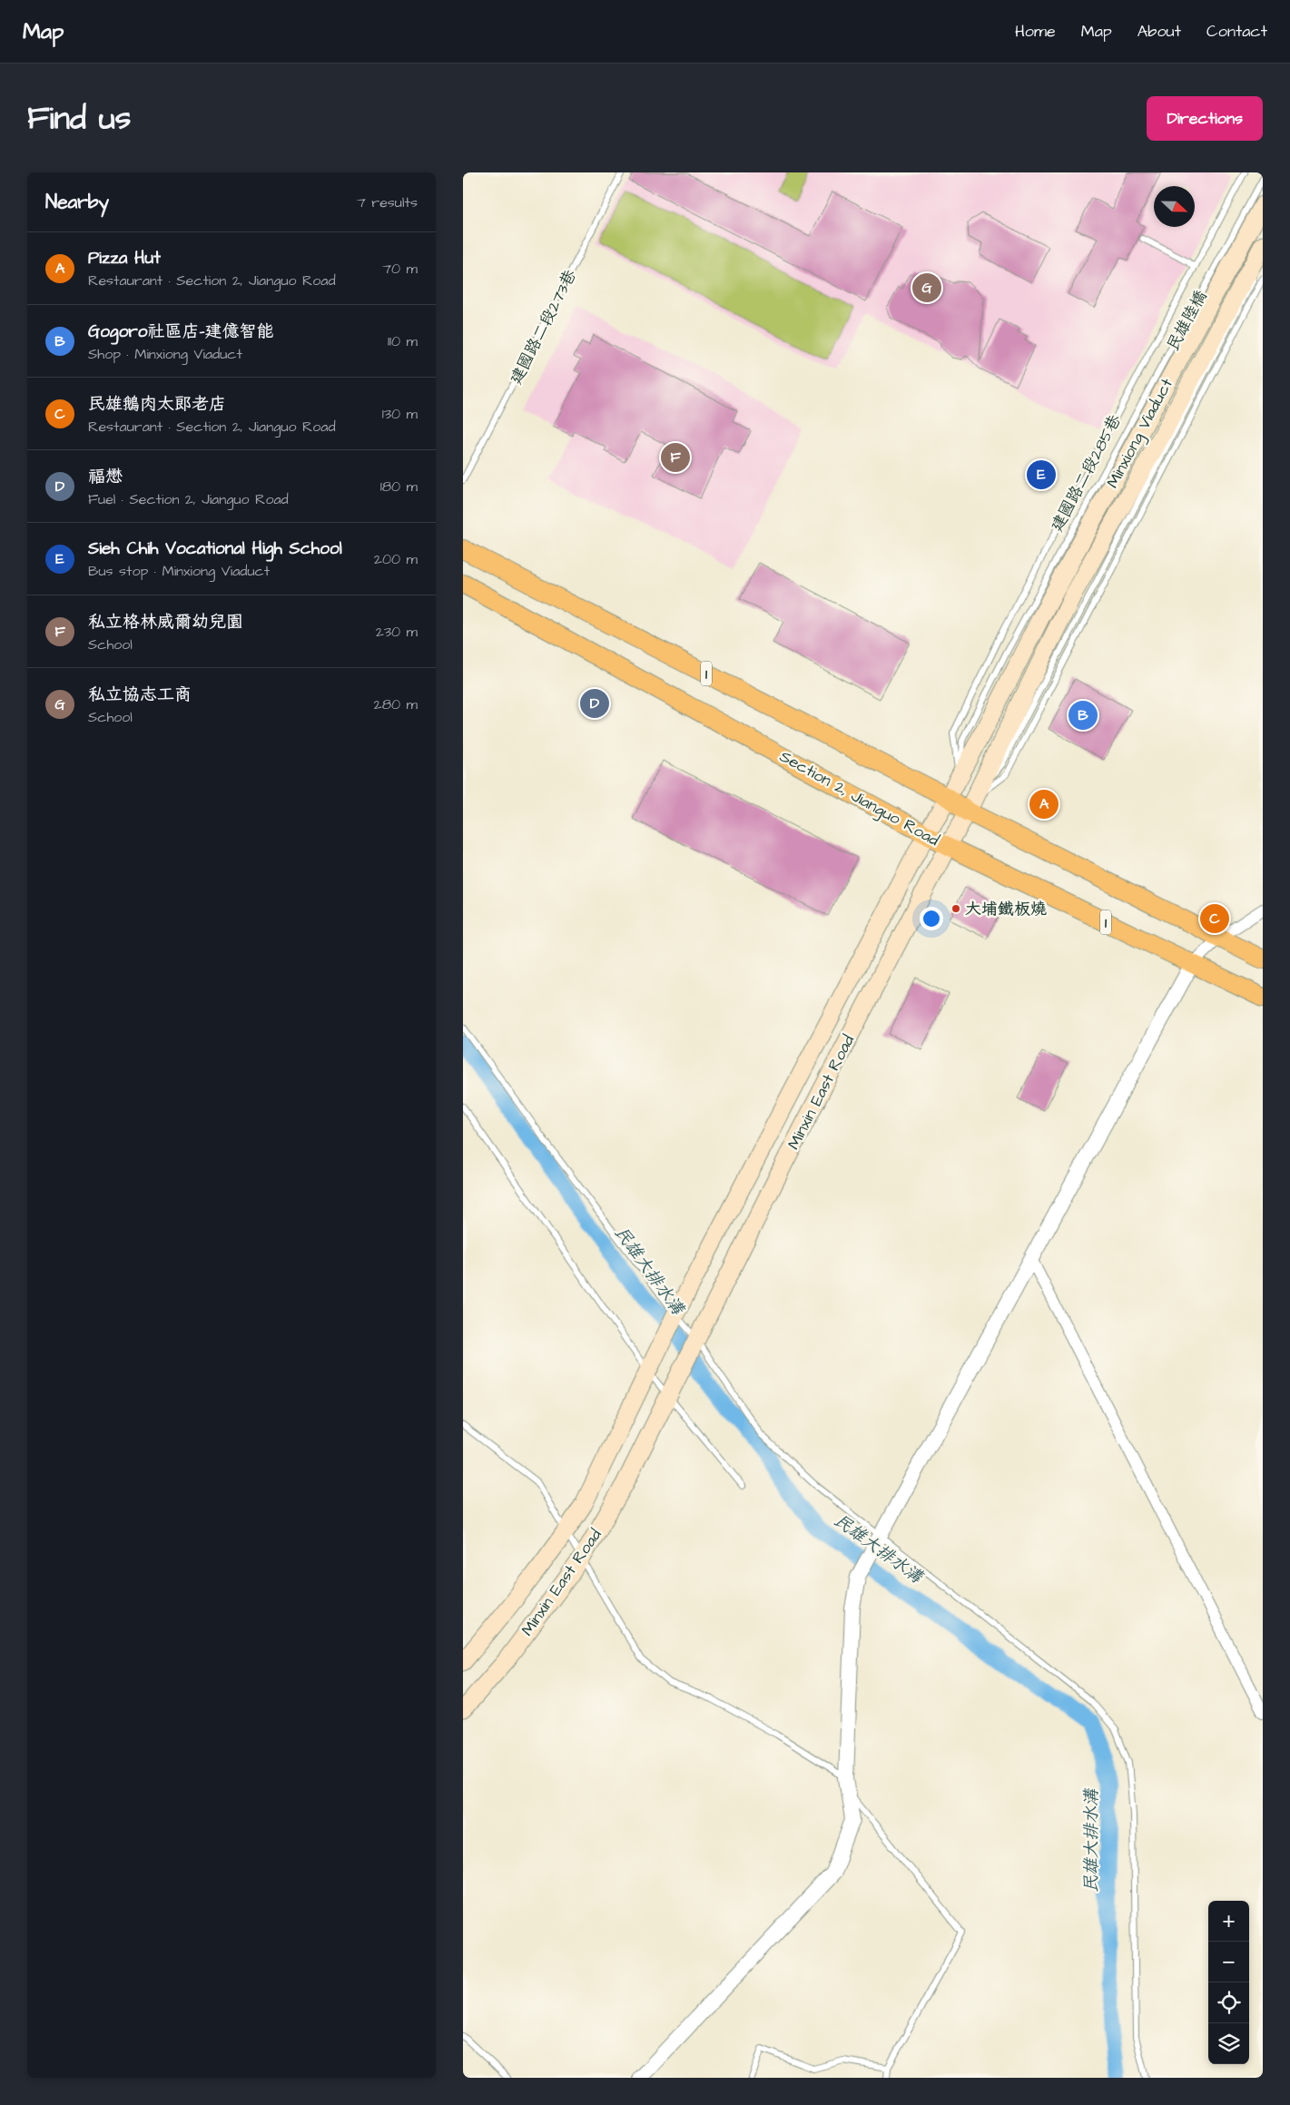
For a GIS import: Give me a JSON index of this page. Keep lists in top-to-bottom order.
{
  "streets": {
    "main road": [
      "Minxiong Viaduct",
      "1",
      "Section 2, Jianguo Road",
      "Minxin East Road"
    ],
    "lane": ["民雄陸橋", "建國路二段273巷", "建國路二段285巷"]
  },
  "crossings": [
    ["民雄陸橋", "Minxiong Viaduct"],
    ["Minxiong Viaduct", "建國路二段285巷"],
    ["Minxiong Viaduct", "1"],
    ["Minxiong Viaduct", "Minxin East Road"],
    ["建國路二段285巷", "Minxin East Road"],
    ["1", "Minxin East Road"],
    ["Section 2, Jianguo Road", "Minxin East Road"]
  ],
  "water": ["民雄大排水溝"],
  "places": ["大埔鐵板燒"],
  "north": "right",
  "page": {
    "header": "Map",
    "nav": [
      "Home",
      "Map",
      "About",
      "Contact"
    ],
    "title": "Find us",
    "buttons": "Directions",
    "heading": ["Nearby", "7 results"],
    "list": [
      {
        "mark": "A",
        "name": "Pizza Hut",
        "note": "Restaurant · Section 2, Jianguo Road",
        "value": "70 m"
      },
      {
        "mark": "B",
        "name": "Gogoro社區店-建億智能",
        "note": "Shop · Minxiong Viaduct",
        "value": "110 m"
      },
      {
        "mark": "C",
        "name": "民雄鵝肉太郎老店",
        "note": "Restaurant · Section 2, Jianguo Road",
        "value": "130 m"
      },
      {
        "mark": "D",
        "name": "福懋",
        "note": "Fuel · Section 2, Jianguo Road",
        "value": "180 m"
      },
      {
        "mark": "E",
        "name": "Sieh Chih Vocational High School",
        "note": "Bus stop · Minxiong Viaduct",
        "value": "200 m"
      },
      {
        "mark": "F",
        "name": "私立格林威爾幼兒園",
        "note": "School",
        "value": "230 m"
      },
      {
        "mark": "G",
        "name": "私立協志工商",
        "note": "School",
        "value": "280 m"
      }
    ],
    "pins": [
      "G",
      "F",
      "E",
      "D",
      "B",
      "A",
      "C"
    ],
    "map_buttons": ["+", "−"]
  }
}
